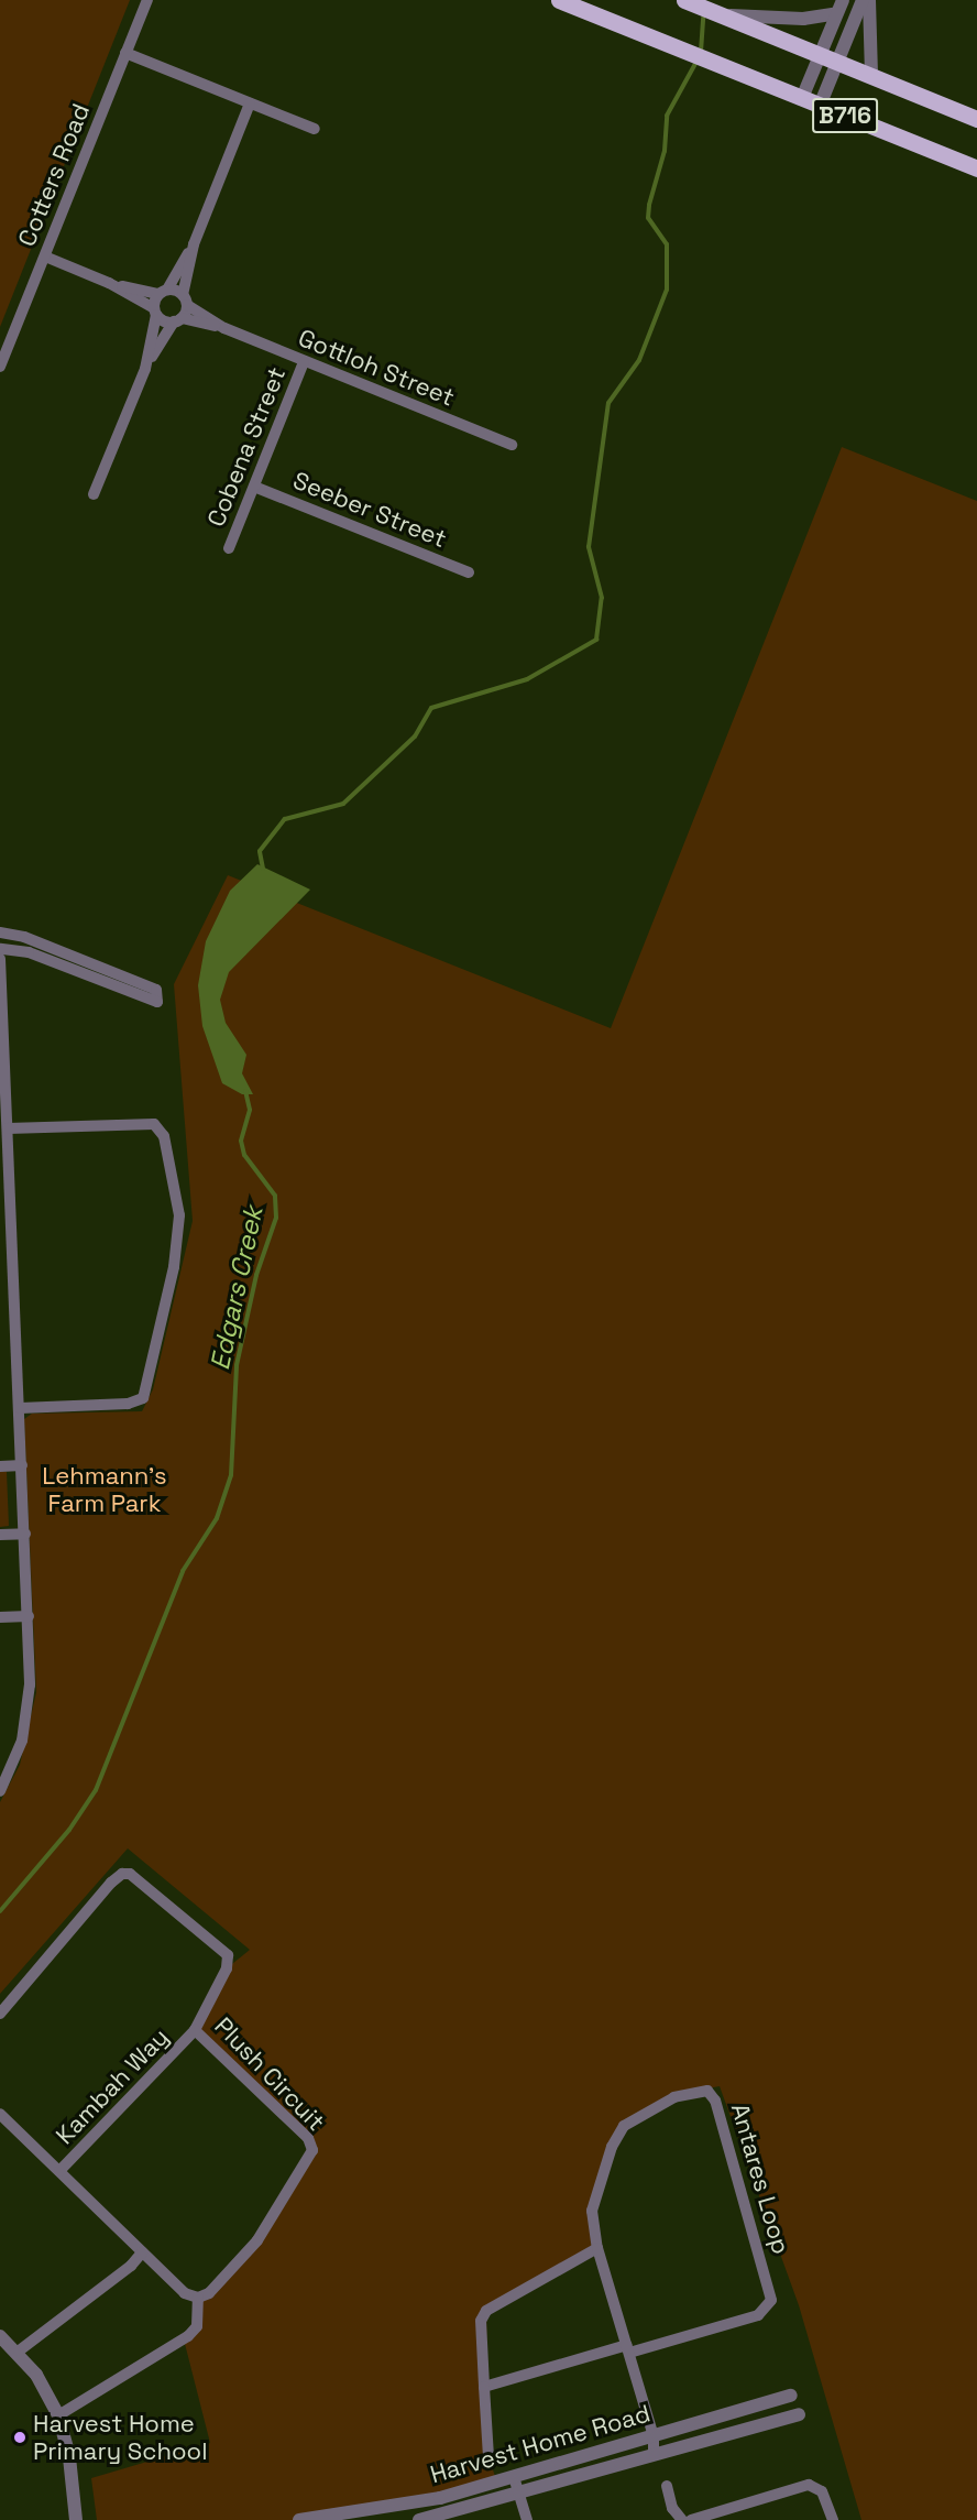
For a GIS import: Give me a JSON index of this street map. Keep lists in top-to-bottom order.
{
  "streets": {
    "main road": ["B716"],
    "street": [
      "Cotters Road",
      "Gottloh Street",
      "Cobena Street",
      "Seeber Street",
      "Plush Circuit",
      "Kambah Way",
      "Antares Loop",
      "Harvest Home Road"
    ]
  },
  "crossings": [
    ["Gottloh Street", "Cobena Street"],
    ["Cobena Street", "Seeber Street"],
    ["Plush Circuit", "Kambah Way"],
    ["Antares Loop", "Harvest Home Road"]
  ],
  "water": ["Edgars Creek"],
  "parks": ["Lehmann’s Farm Park"],
  "places": ["Harvest Home Primary School"]
}
